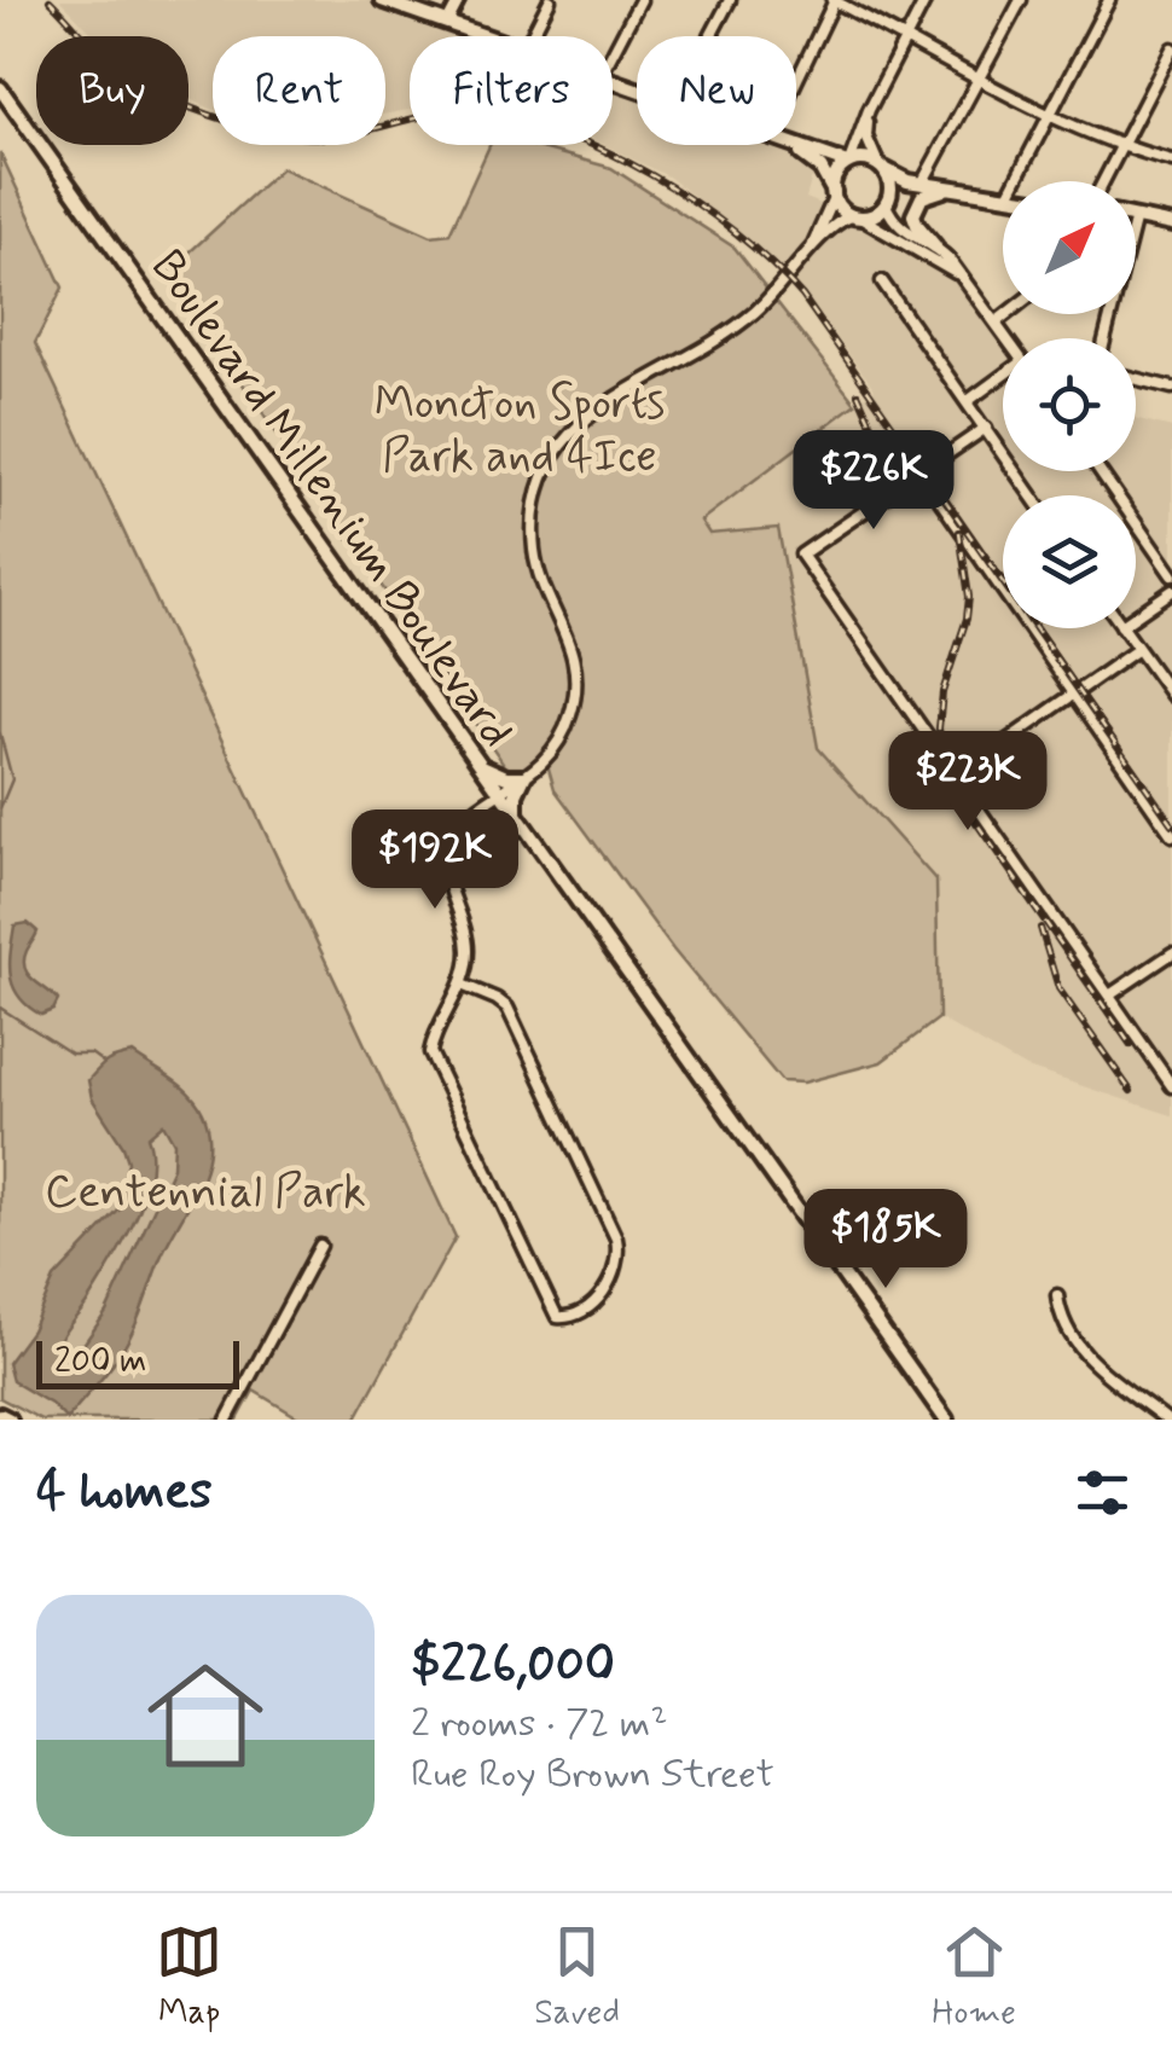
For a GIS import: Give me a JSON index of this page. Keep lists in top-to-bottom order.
{
  "streets": {
    "main road": ["Boulevard Millenium Boulevard"]
  },
  "parks": ["Moncton Sports Park and 4Ice", "Centennial Park"],
  "scale_bar": "200 m",
  "north": "top right",
  "page": {
    "chip": [
      "Buy",
      "Rent",
      "Filters",
      "New"
    ],
    "price": [
      "$226K",
      "$223K",
      "$192K",
      "$185K"
    ],
    "scale": "200 m",
    "heading": "4 homes",
    "list": [
      {
        "name": "$226,000",
        "note": "2 rooms · 72 m² · Rue Roy Brown Street"
      }
    ],
    "tabs": ["Map", "Saved", "Home"]
  }
}
